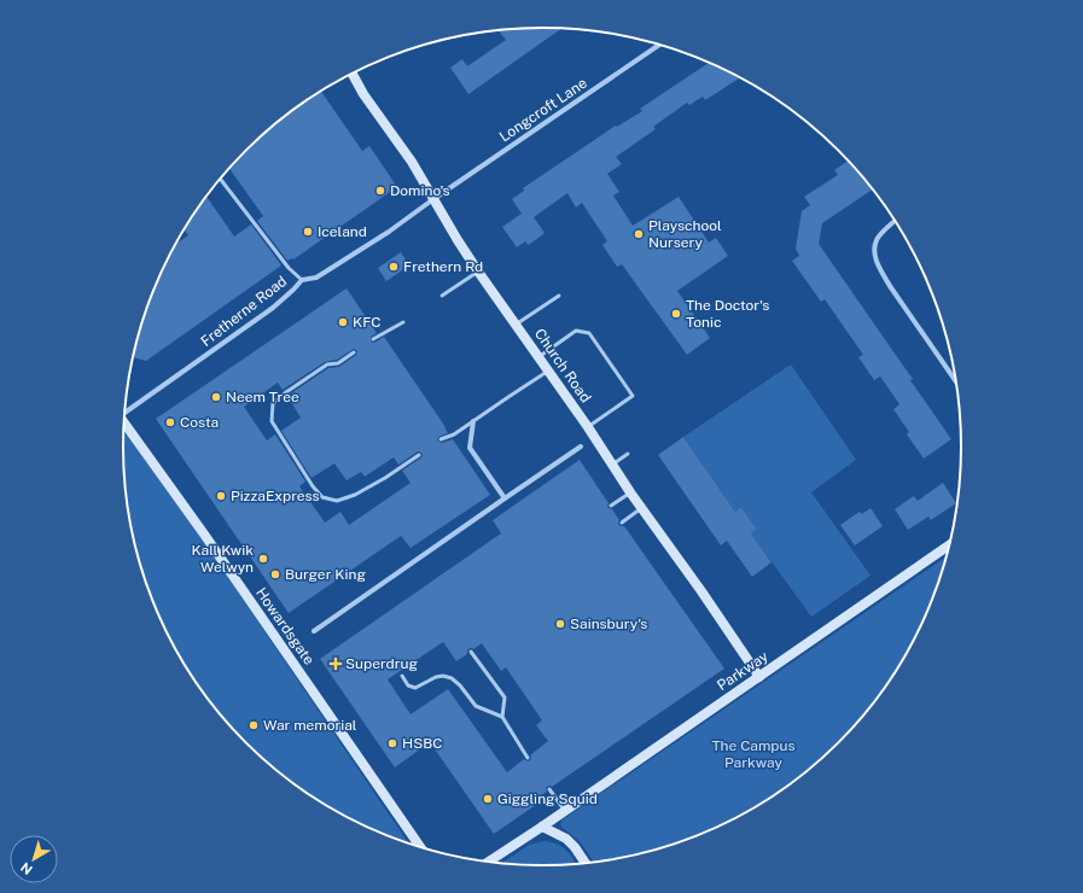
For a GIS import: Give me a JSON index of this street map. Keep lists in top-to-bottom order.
{
  "streets": {
    "street": [
      "Longcroft Lane",
      "Fretherne Road",
      "Church Road",
      "Howardsgate",
      "Parkway"
    ]
  },
  "crossings": [
    ["Longcroft Lane", "Fretherne Road"],
    ["Longcroft Lane", "Church Road"],
    ["Fretherne Road", "Church Road"],
    ["Church Road", "Parkway"]
  ],
  "parks": ["The Campus Parkway"],
  "places": {
    "other": [
      "Domino's",
      "Iceland",
      "Playschool Nursery",
      "Frethern Rd",
      "The Doctor's Tonic",
      "KFC",
      "Neem Tree",
      "Costa",
      "PizzaExpress",
      "Kall Kwik Welwyn",
      "Burger King",
      "Sainsbury's",
      "War memorial",
      "HSBC",
      "Giggling Squid"
    ],
    "health": ["Superdrug"]
  },
  "north": "bottom left"
}
